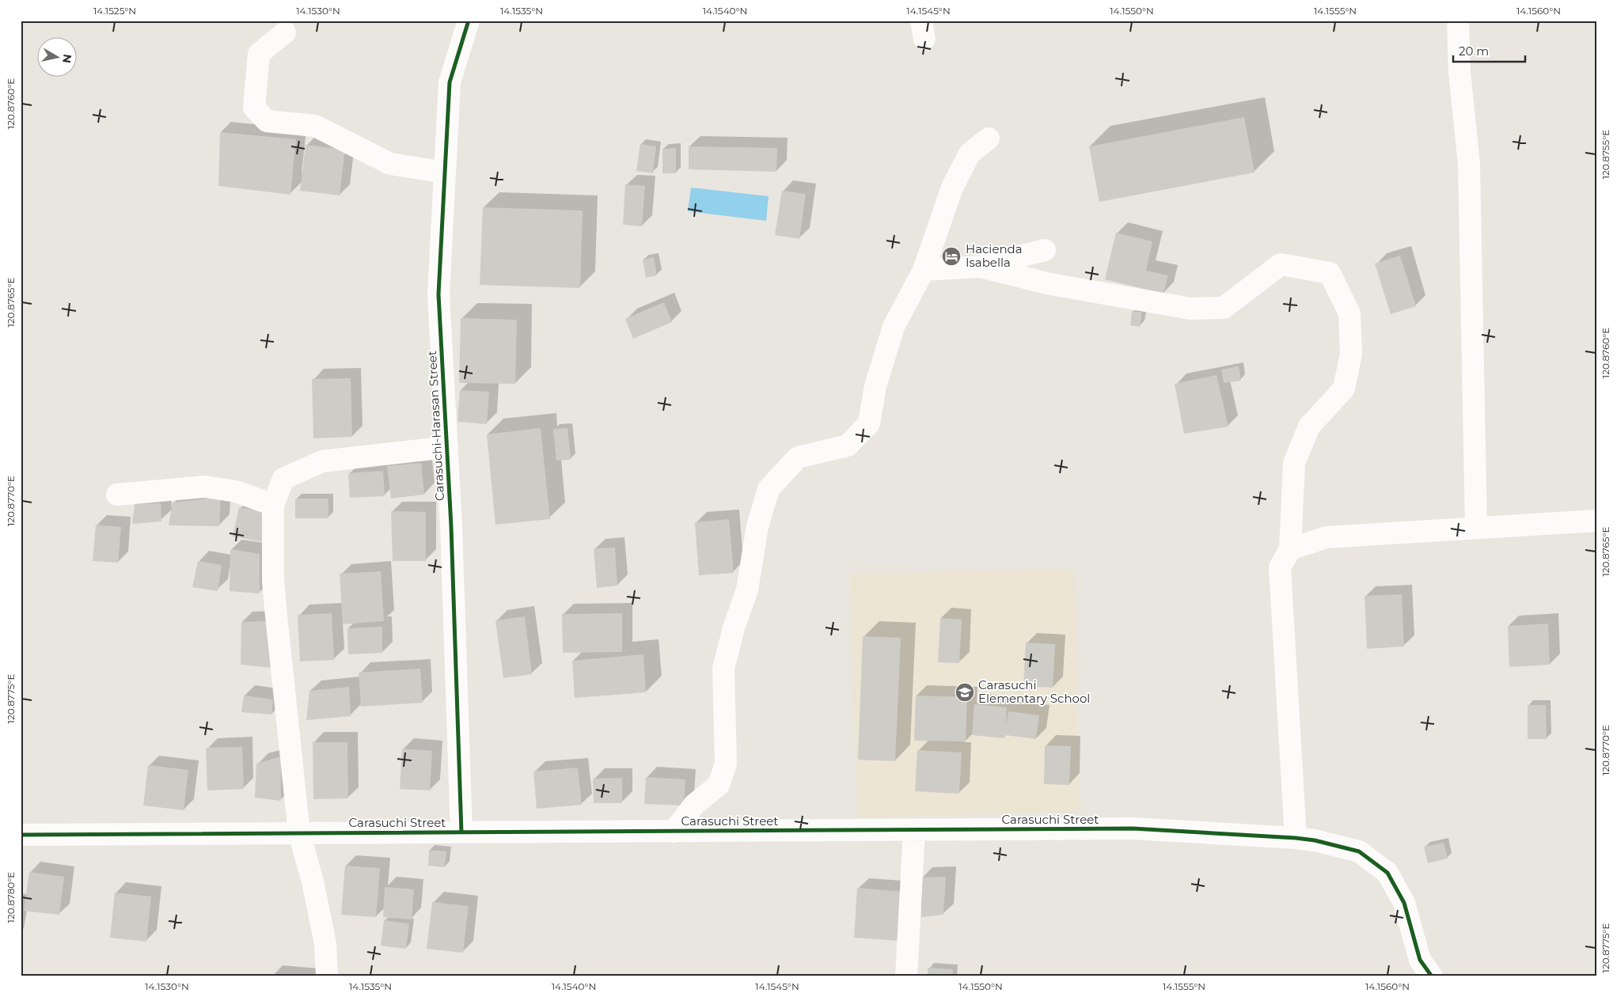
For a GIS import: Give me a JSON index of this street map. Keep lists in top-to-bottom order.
{
  "streets": {
    "street": ["Carasuchi-Harasan Street", "Carasuchi Street"]
  },
  "crossings": [
    ["Carasuchi-Harasan Street", "Carasuchi Street"]
  ],
  "places": {
    "hotel": ["Hacienda Isabella"],
    "school or university": ["Carasuchi Elementary School"]
  },
  "scale_bar": "20 m",
  "north": "right",
  "coordinates": [
    "14.1525°N",
    "14.1530°N",
    "14.1535°N",
    "14.1540°N",
    "14.1545°N",
    "14.1550°N",
    "14.1555°N",
    "14.1560°N",
    "120.8760°E",
    "120.8755°E",
    "120.8765°E",
    "120.8770°E",
    "120.8775°E",
    "120.8780°E"
  ]
}
